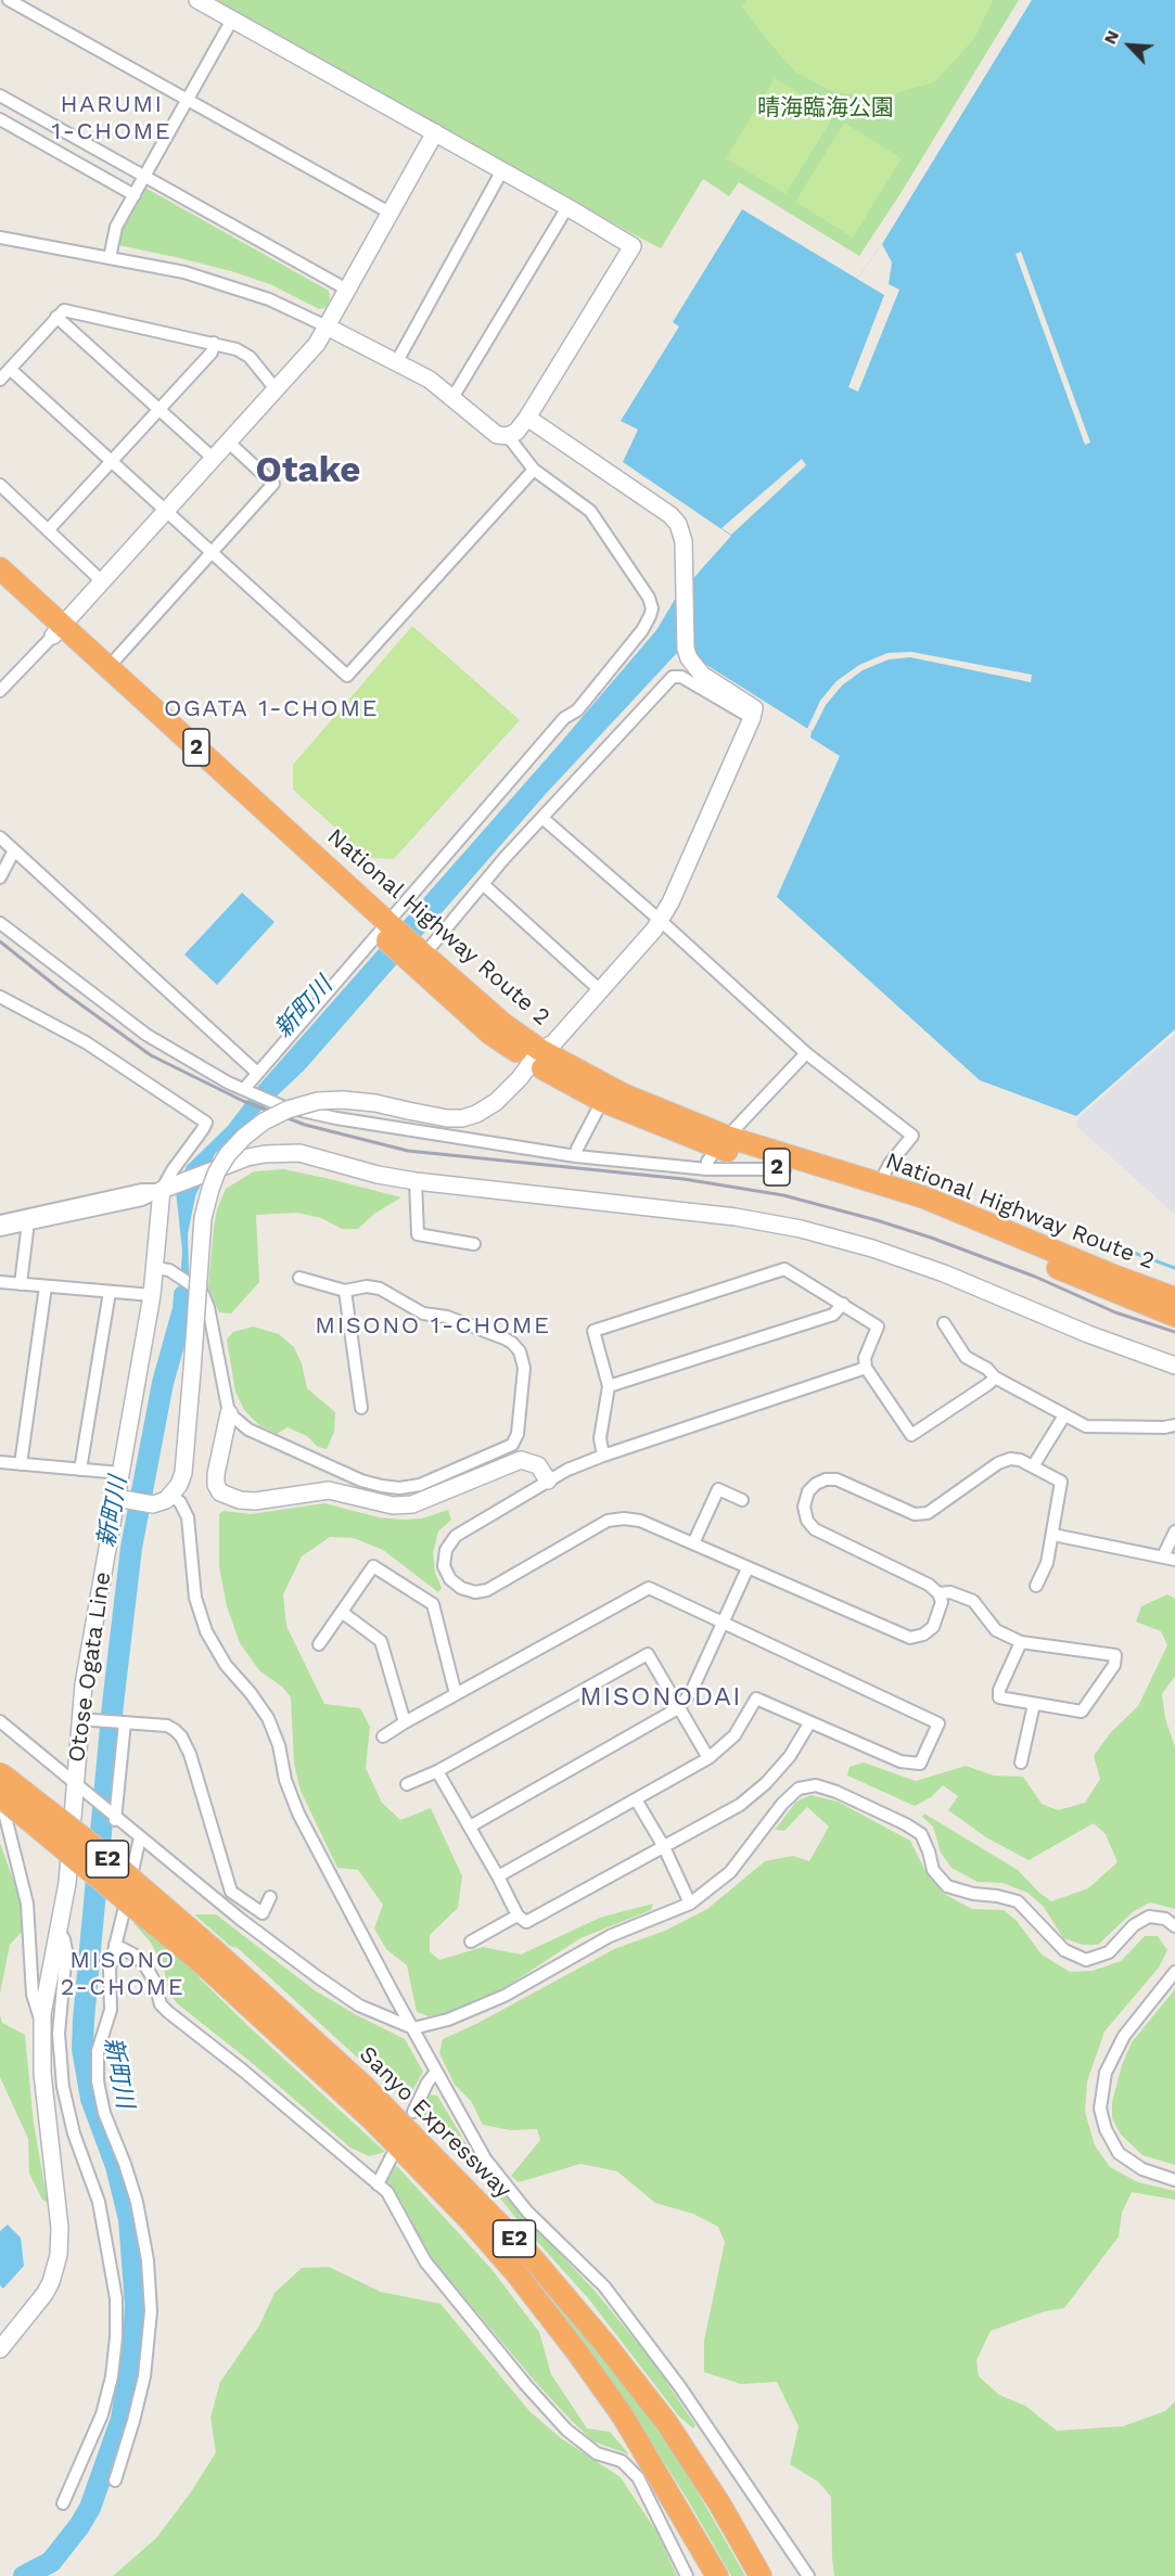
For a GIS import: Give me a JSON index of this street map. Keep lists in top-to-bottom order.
{
  "streets": {
    "highway": [
      "2",
      "National Highway Route 2",
      "E2",
      "Sanyo Expressway"
    ],
    "street": ["Otose Ogata Line"]
  },
  "districts": [
    "HARUMI 1-CHOME",
    "Otake",
    "OGATA 1-CHOME",
    "MISONO 1-CHOME",
    "MISONODAI",
    "MISONO 2-CHOME"
  ],
  "water": ["新町川"],
  "parks": ["晴海臨海公園"],
  "north": "top left"
}
